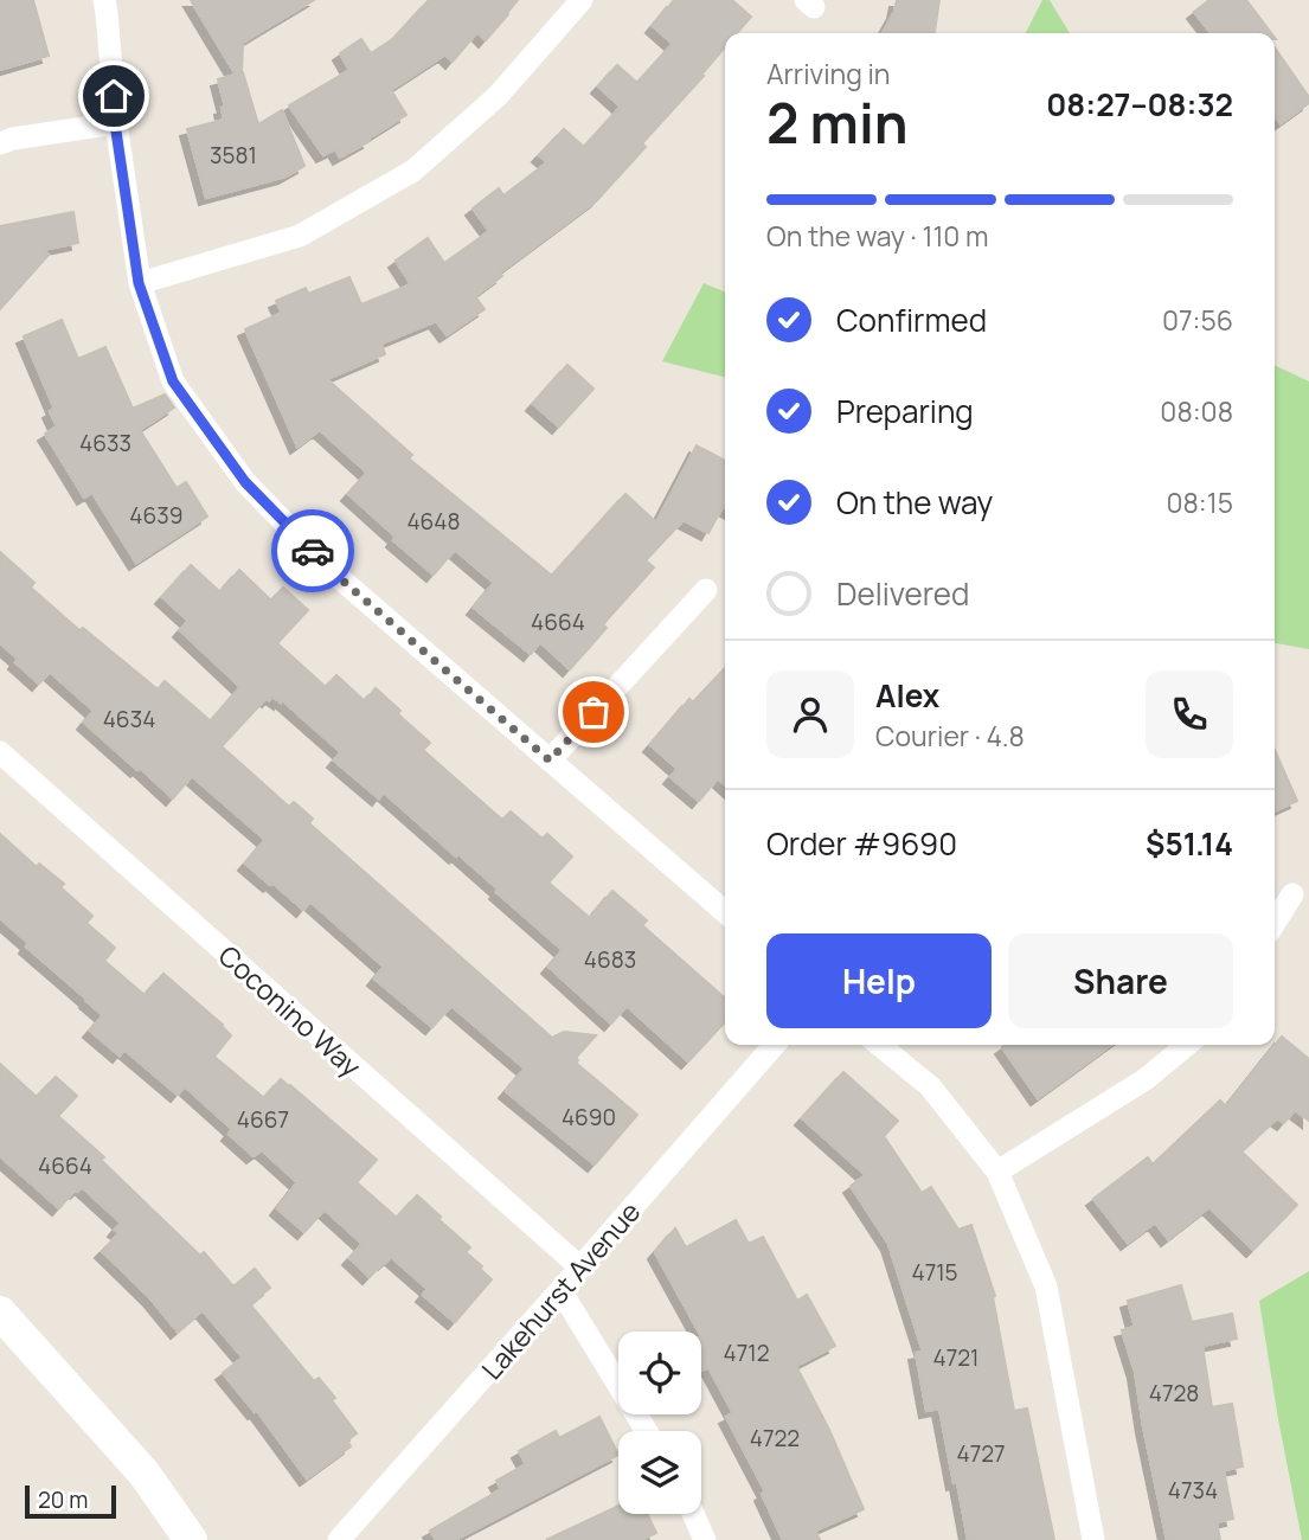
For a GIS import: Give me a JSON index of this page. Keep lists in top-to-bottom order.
{
  "streets": {
    "street": ["Coconino Way", "Lakehurst Avenue"]
  },
  "crossings": [
    ["Coconino Way", "Lakehurst Avenue"]
  ],
  "house_numbers": [
    "3581",
    "4633",
    "4639",
    "4648",
    "4664",
    "4634",
    "4683",
    "4690",
    "4667",
    "4664",
    "4715",
    "4712",
    "4721",
    "4728",
    "4722",
    "4727",
    "4734"
  ],
  "scale_bar": "20 m",
  "page": {
    "heading": ["2 min", "Arriving in", "08:27–08:32"],
    "panel": [
      "Alex",
      "Courier · 4.8",
      "Order #9690",
      "$51.14"
    ],
    "bar": "On the way · 110 m",
    "list": [
      ["Confirmed", "07:56"],
      ["Preparing", "08:08"],
      ["On the way", "08:15"],
      "Delivered"
    ],
    "buttons": ["Help", "Share"],
    "scale": "20 m"
  }
}
